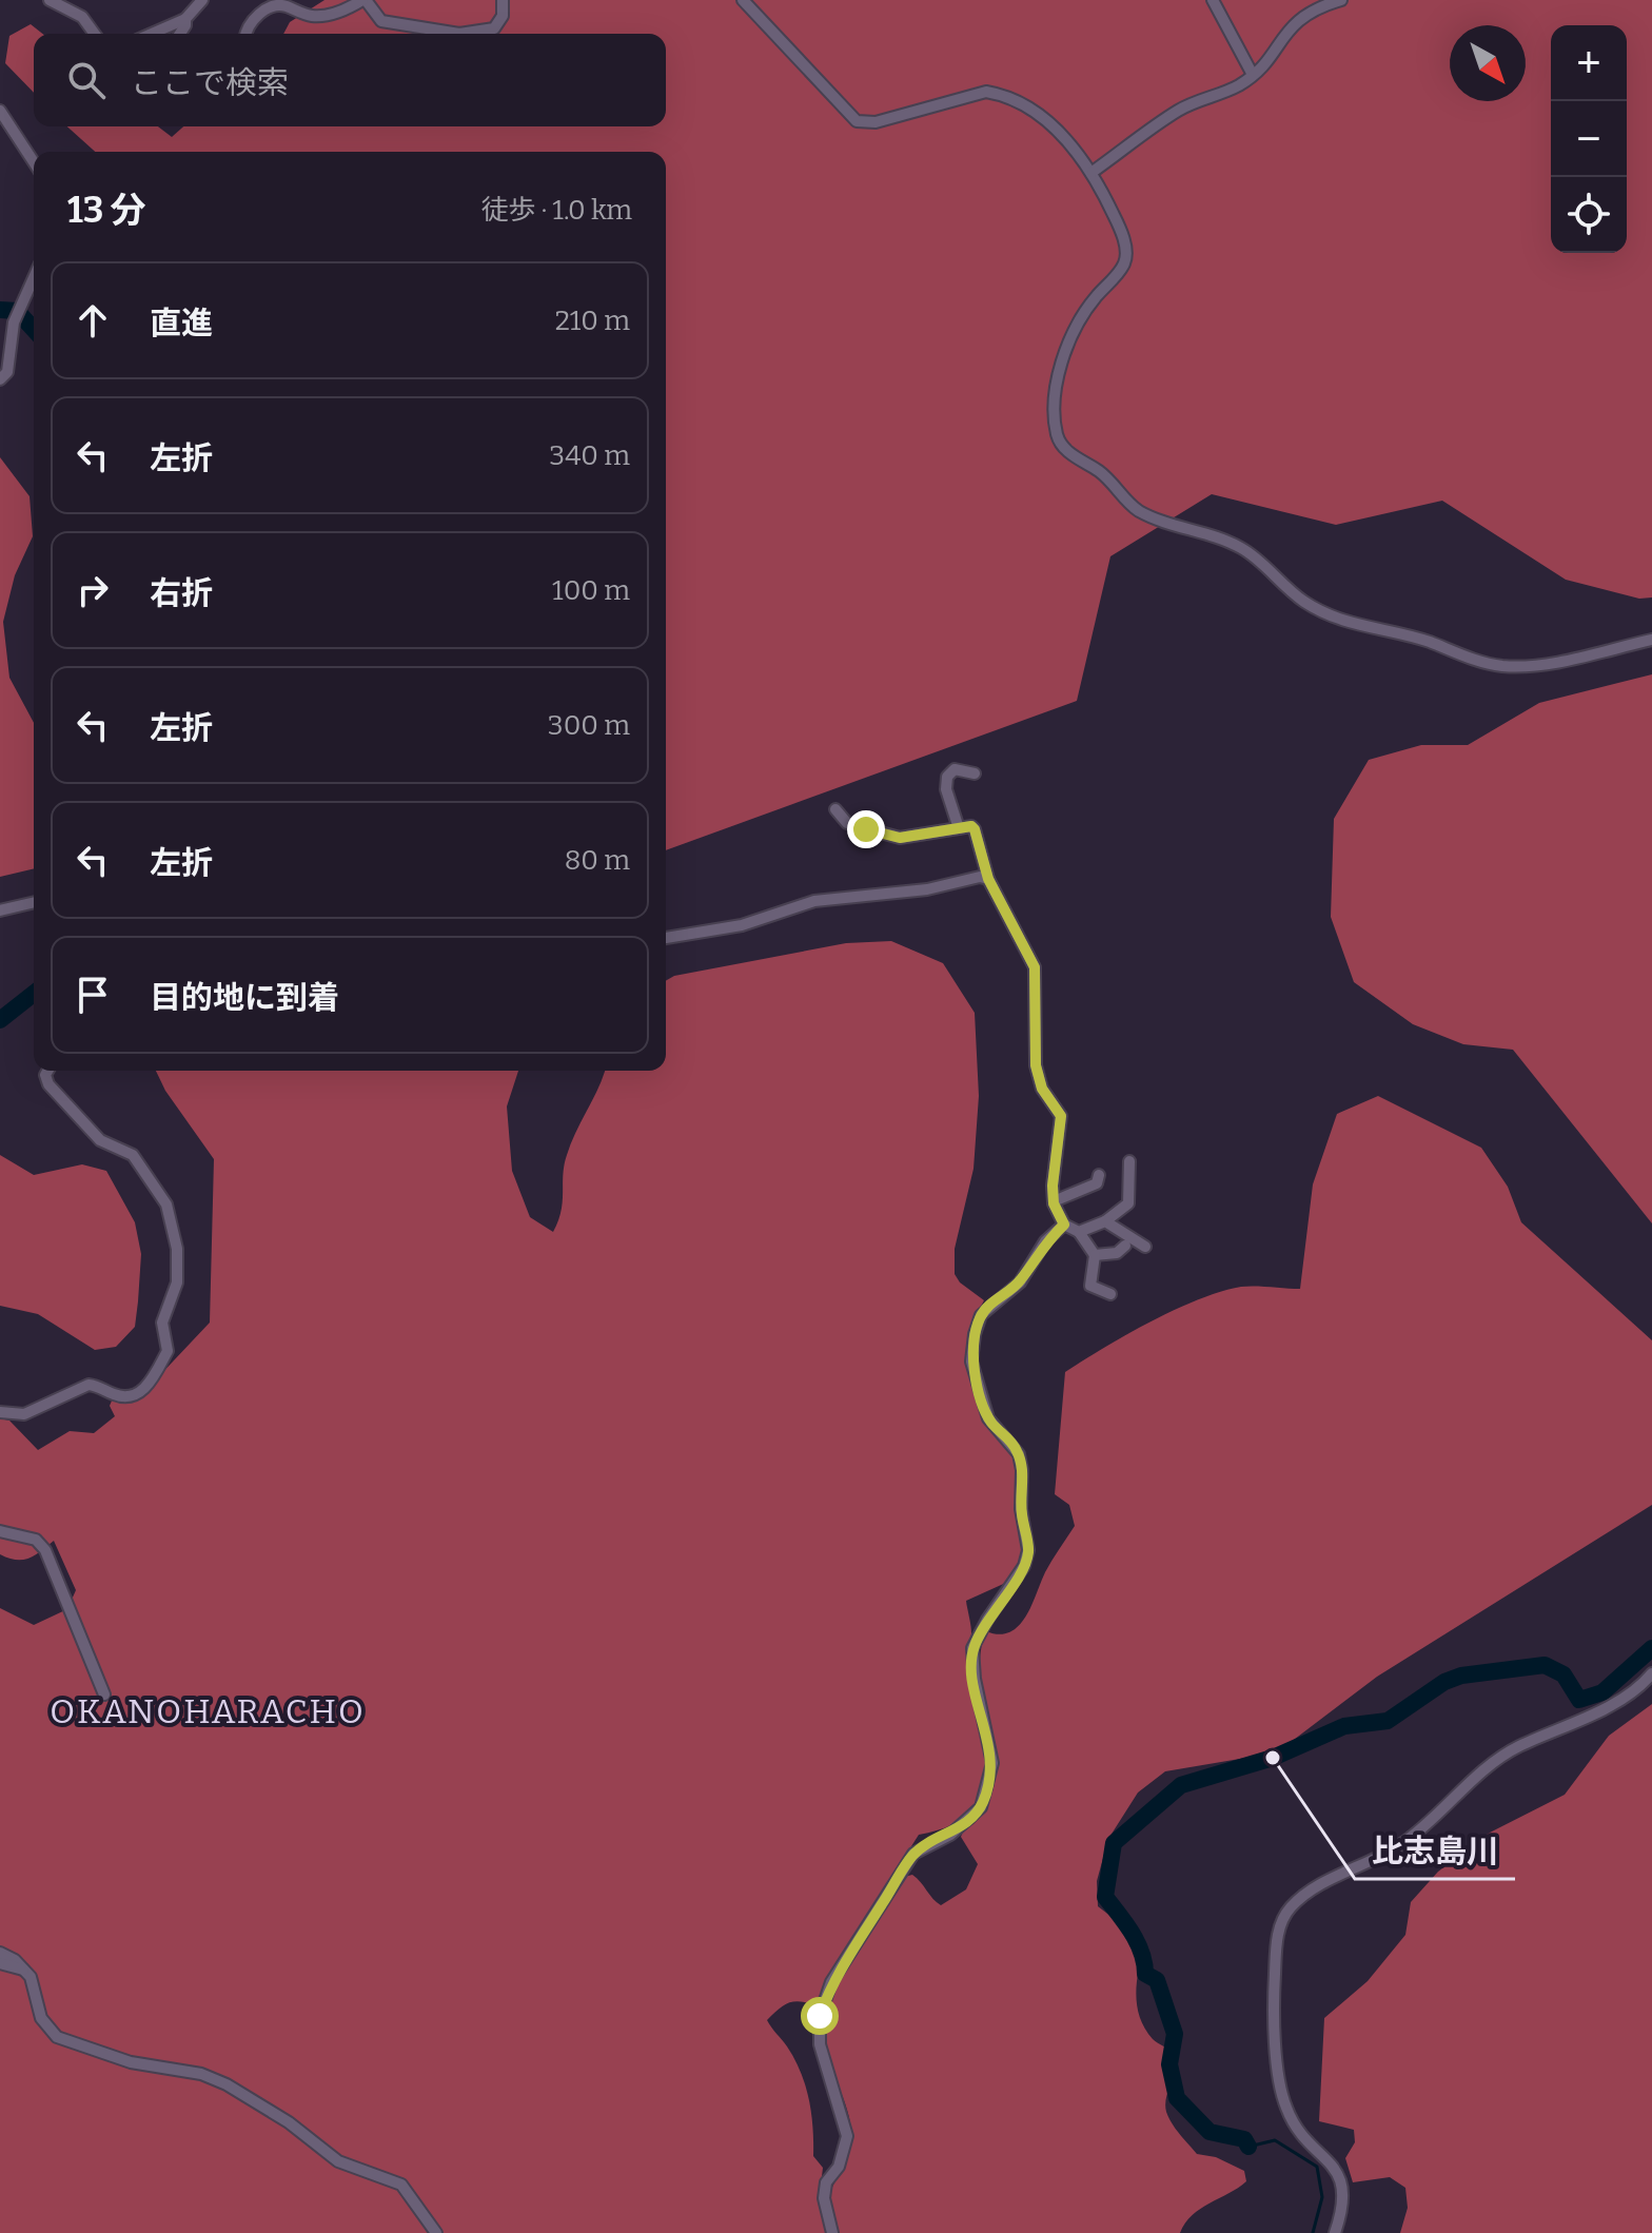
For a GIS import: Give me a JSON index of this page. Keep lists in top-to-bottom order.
{
  "districts": ["OKANOHARACHO"],
  "places": ["比志島川"],
  "north": "bottom right",
  "page": {
    "map_buttons": ["+", "−"],
    "search": "ここで検索",
    "heading": ["13 分", "徒歩 · 1.0 km"],
    "list": [
      ["直進", "210 m"],
      ["左折", "340 m"],
      ["右折", "100 m"],
      ["左折", "300 m"],
      ["左折", "80 m"],
      "目的地に到着"
    ]
  }
}
